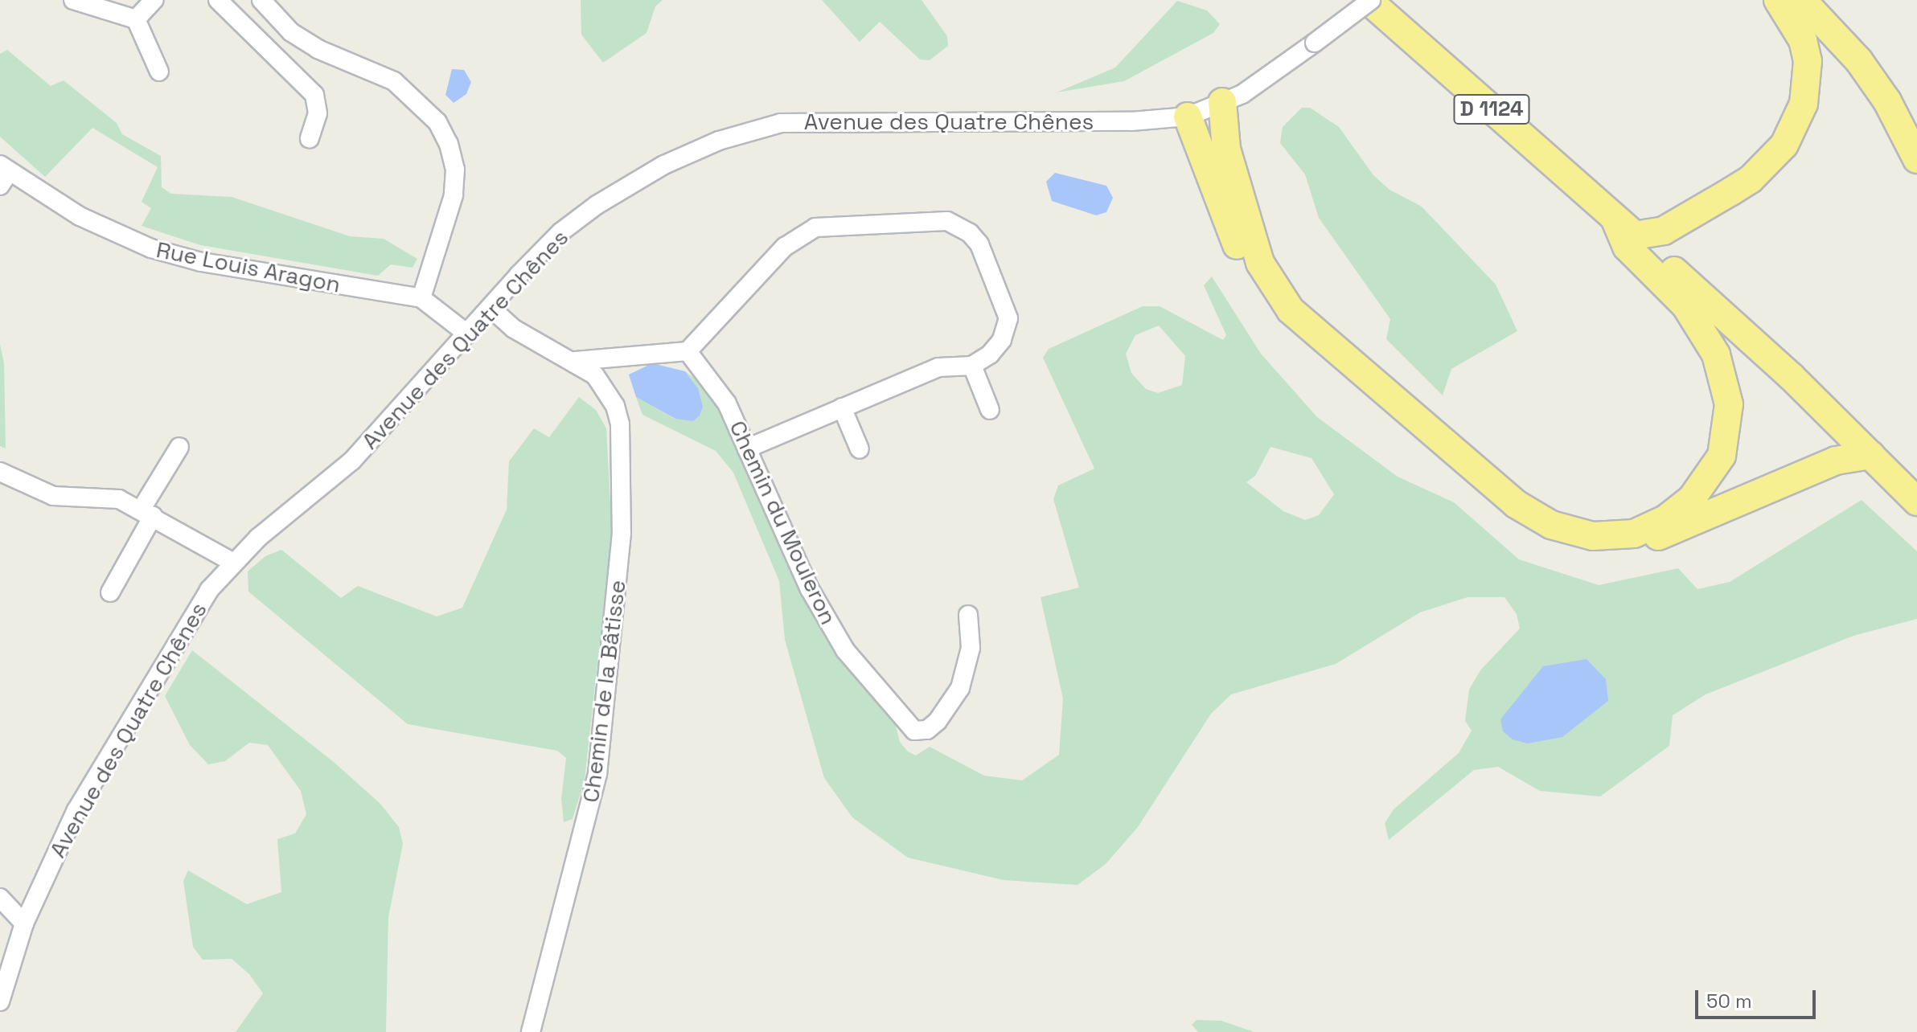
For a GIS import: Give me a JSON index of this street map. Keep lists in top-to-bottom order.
{
  "streets": {
    "highway": ["D 1124"],
    "street": [
      "Avenue des Quatre Chênes",
      "Rue Louis Aragon",
      "Chemin du Mouleron",
      "Chemin de la Bâtisse"
    ]
  },
  "crossings": [
    ["D 1124", "Avenue des Quatre Chênes"],
    ["Avenue des Quatre Chênes", "Rue Louis Aragon"],
    ["Avenue des Quatre Chênes", "Chemin de la Bâtisse"]
  ],
  "scale_bar": "50 m"
}
